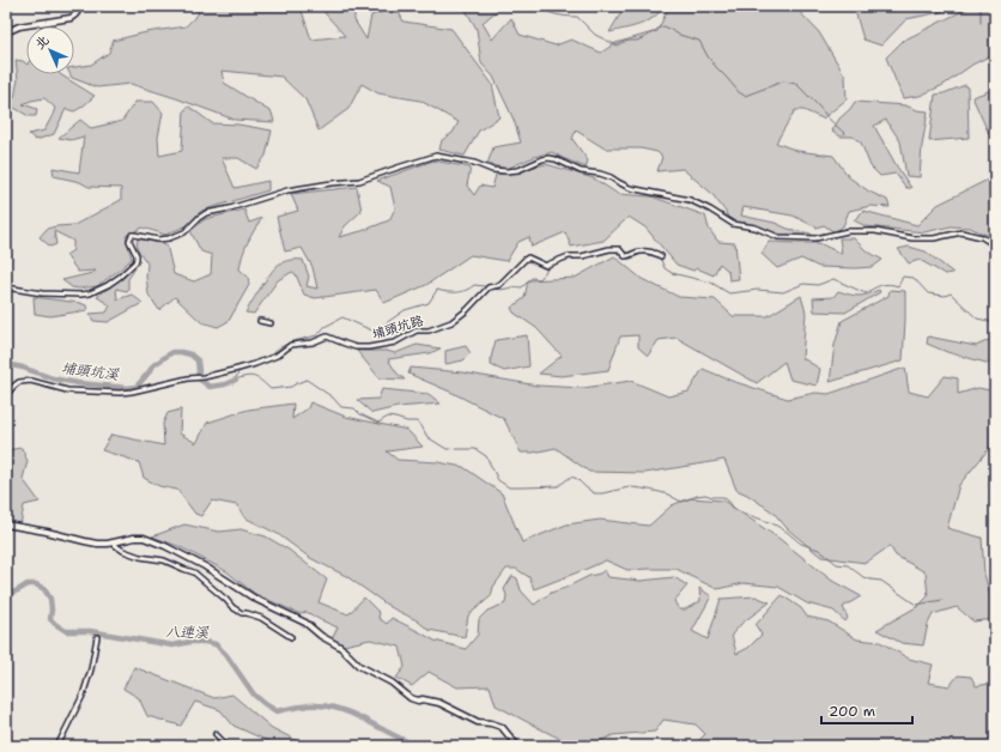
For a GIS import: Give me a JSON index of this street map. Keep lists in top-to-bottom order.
{
  "streets": {
    "street": ["埔頭坑路"]
  },
  "water": ["埔頭坑溪", "八連溪"],
  "scale_bar": "200 m",
  "north": "top left"
}
